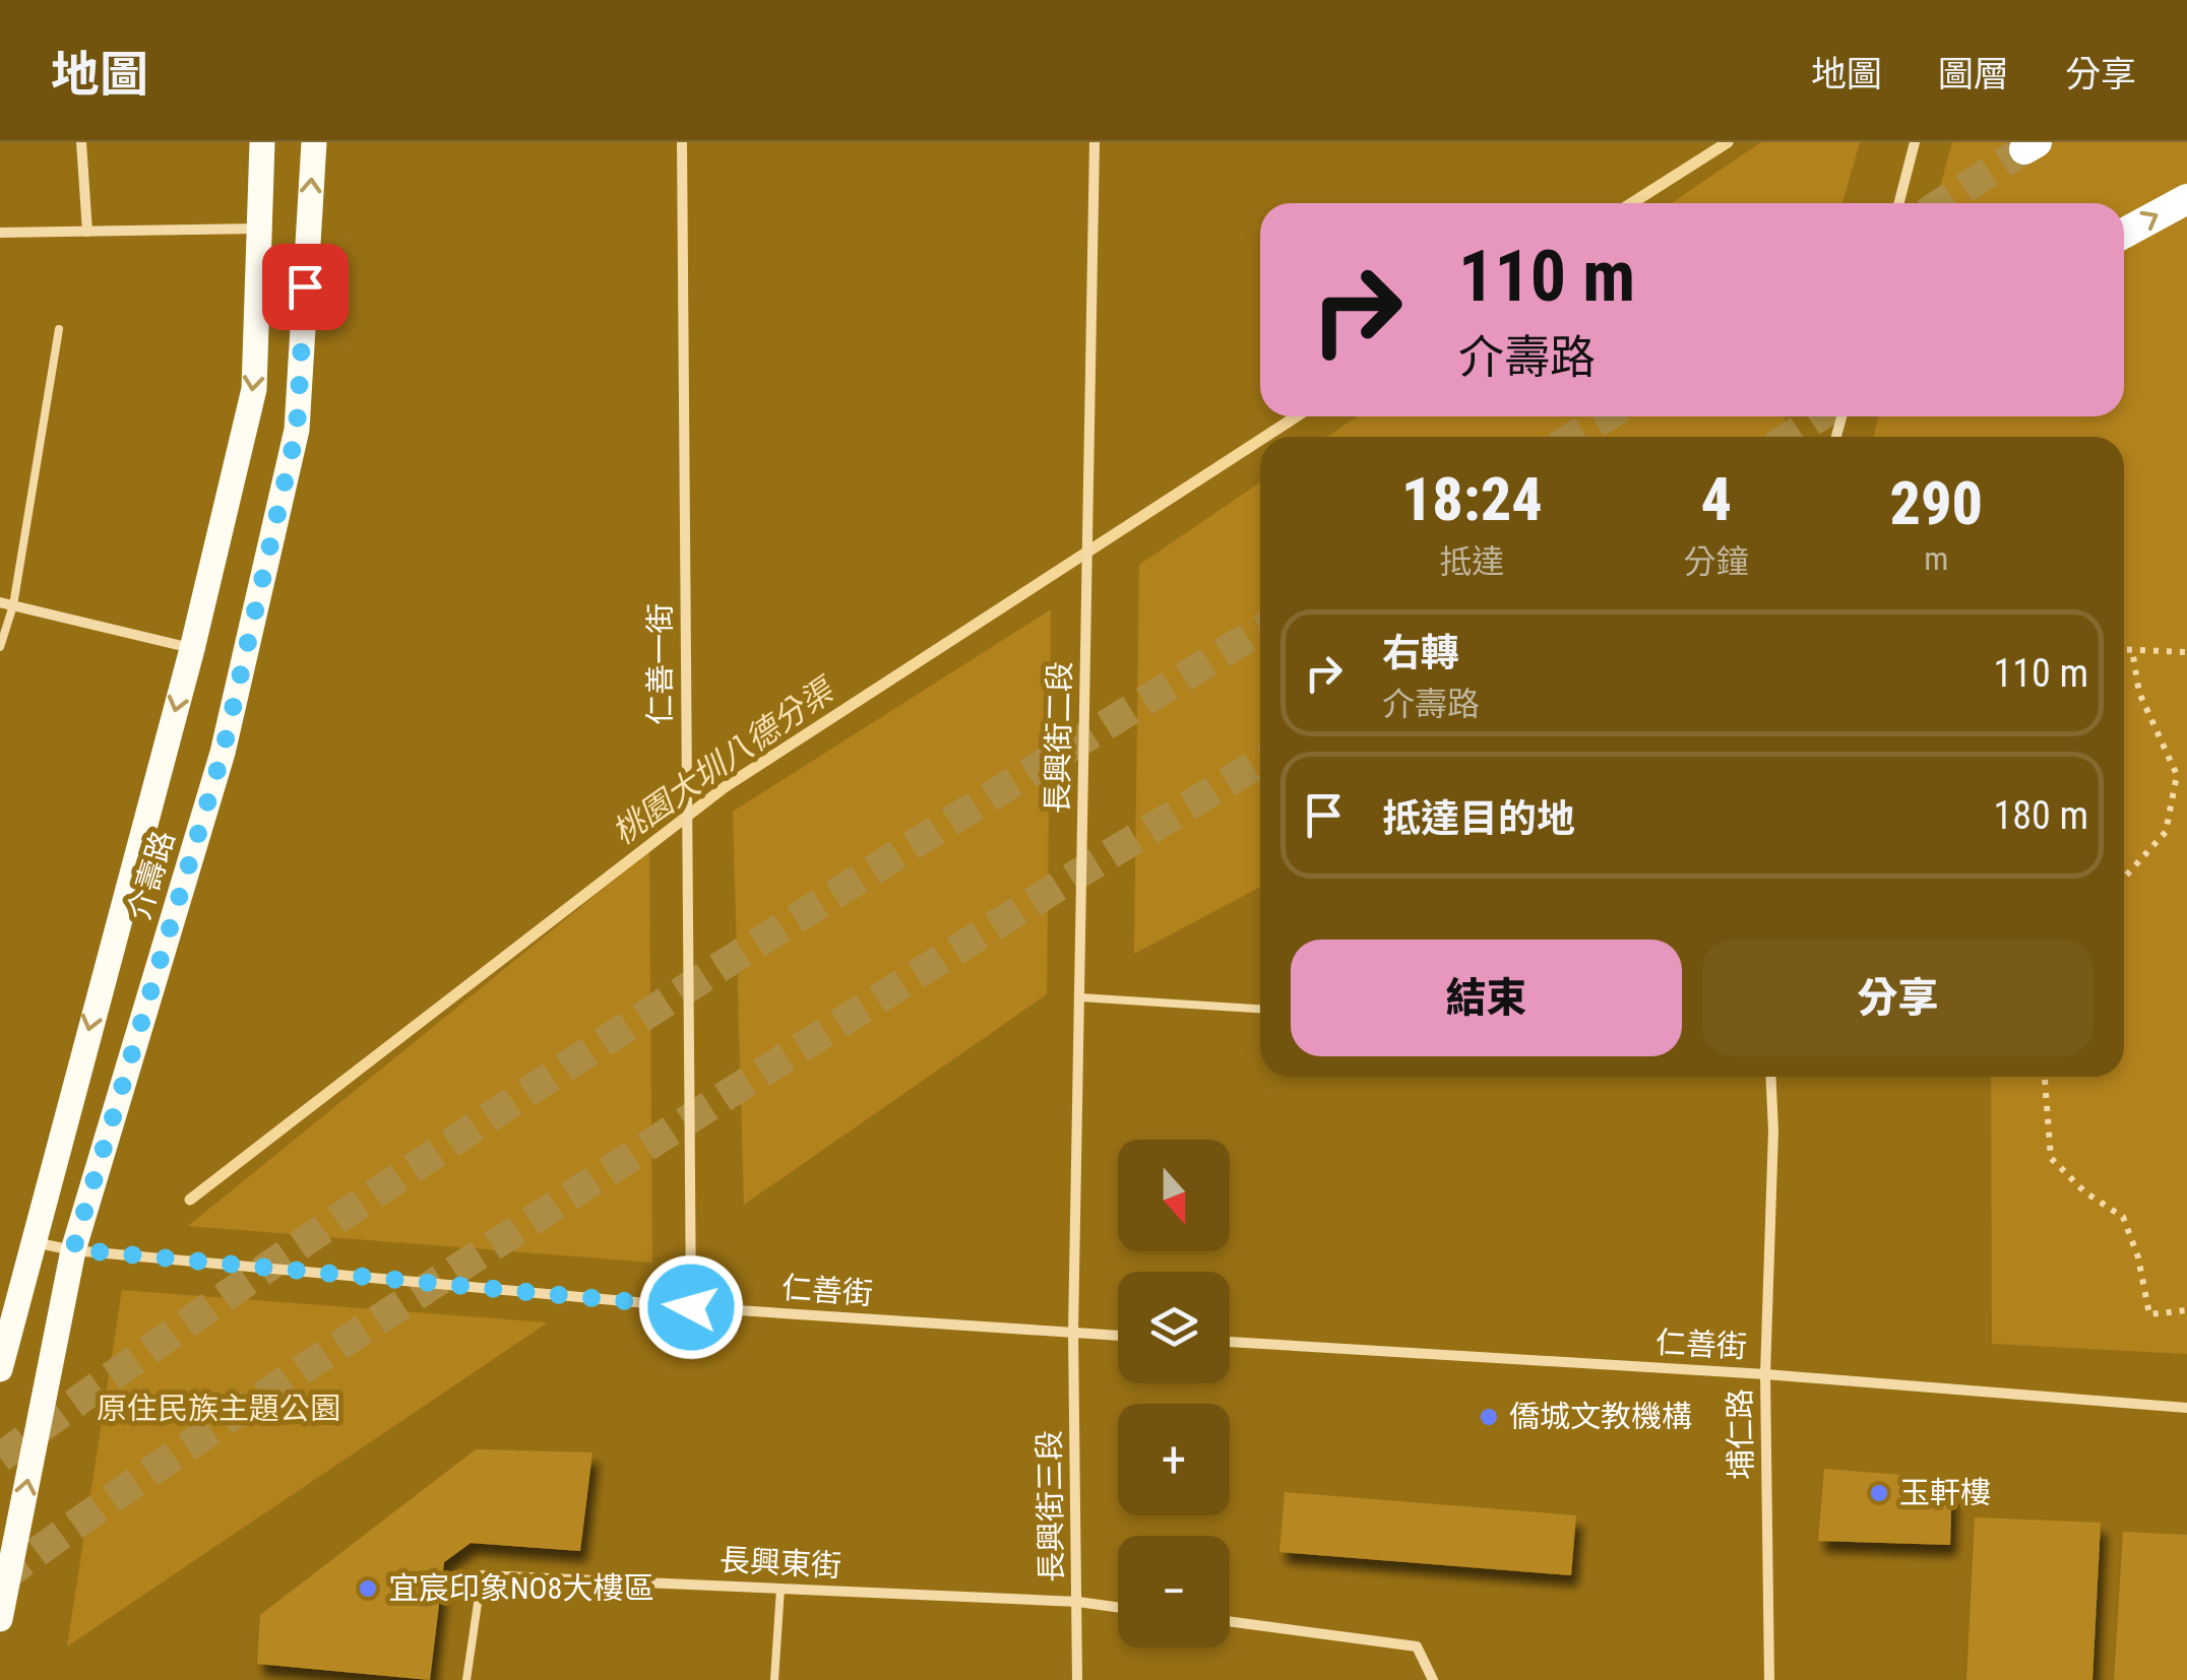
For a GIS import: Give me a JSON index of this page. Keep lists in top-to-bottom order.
{
  "streets": {
    "main road": ["介壽路"],
    "street": [
      "仁善一街",
      "長興街二段",
      "仁善街",
      "埔仁路",
      "長興街三段",
      "長興東街"
    ]
  },
  "crossings": [
    ["仁善一街", "仁善街"],
    ["長興街二段", "仁善街"],
    ["長興街二段", "長興街三段"],
    ["介壽路", "仁善街"],
    ["仁善街", "埔仁路"],
    ["仁善街", "長興街三段"],
    ["長興街三段", "長興東街"]
  ],
  "water": ["桃園大圳八德分渠"],
  "parks": ["原住民族主題公園"],
  "places": ["僑城文教機構", "玉軒樓", "宜宸印象NO8大樓區"],
  "north": "bottom",
  "page": {
    "header": "地圖",
    "nav": ["地圖", "圖層", "分享"],
    "turn": ["110 m", "介壽路"],
    "eta": [
      "18:24",
      "抵達",
      "4",
      "分鐘",
      "290",
      "m"
    ],
    "list": [
      {
        "name": "右轉",
        "note": "介壽路",
        "value": "110 m"
      },
      {
        "name": "抵達目的地",
        "value": "180 m"
      }
    ],
    "buttons": ["結束", "分享"],
    "map_buttons": ["+", "−"]
  }
}
